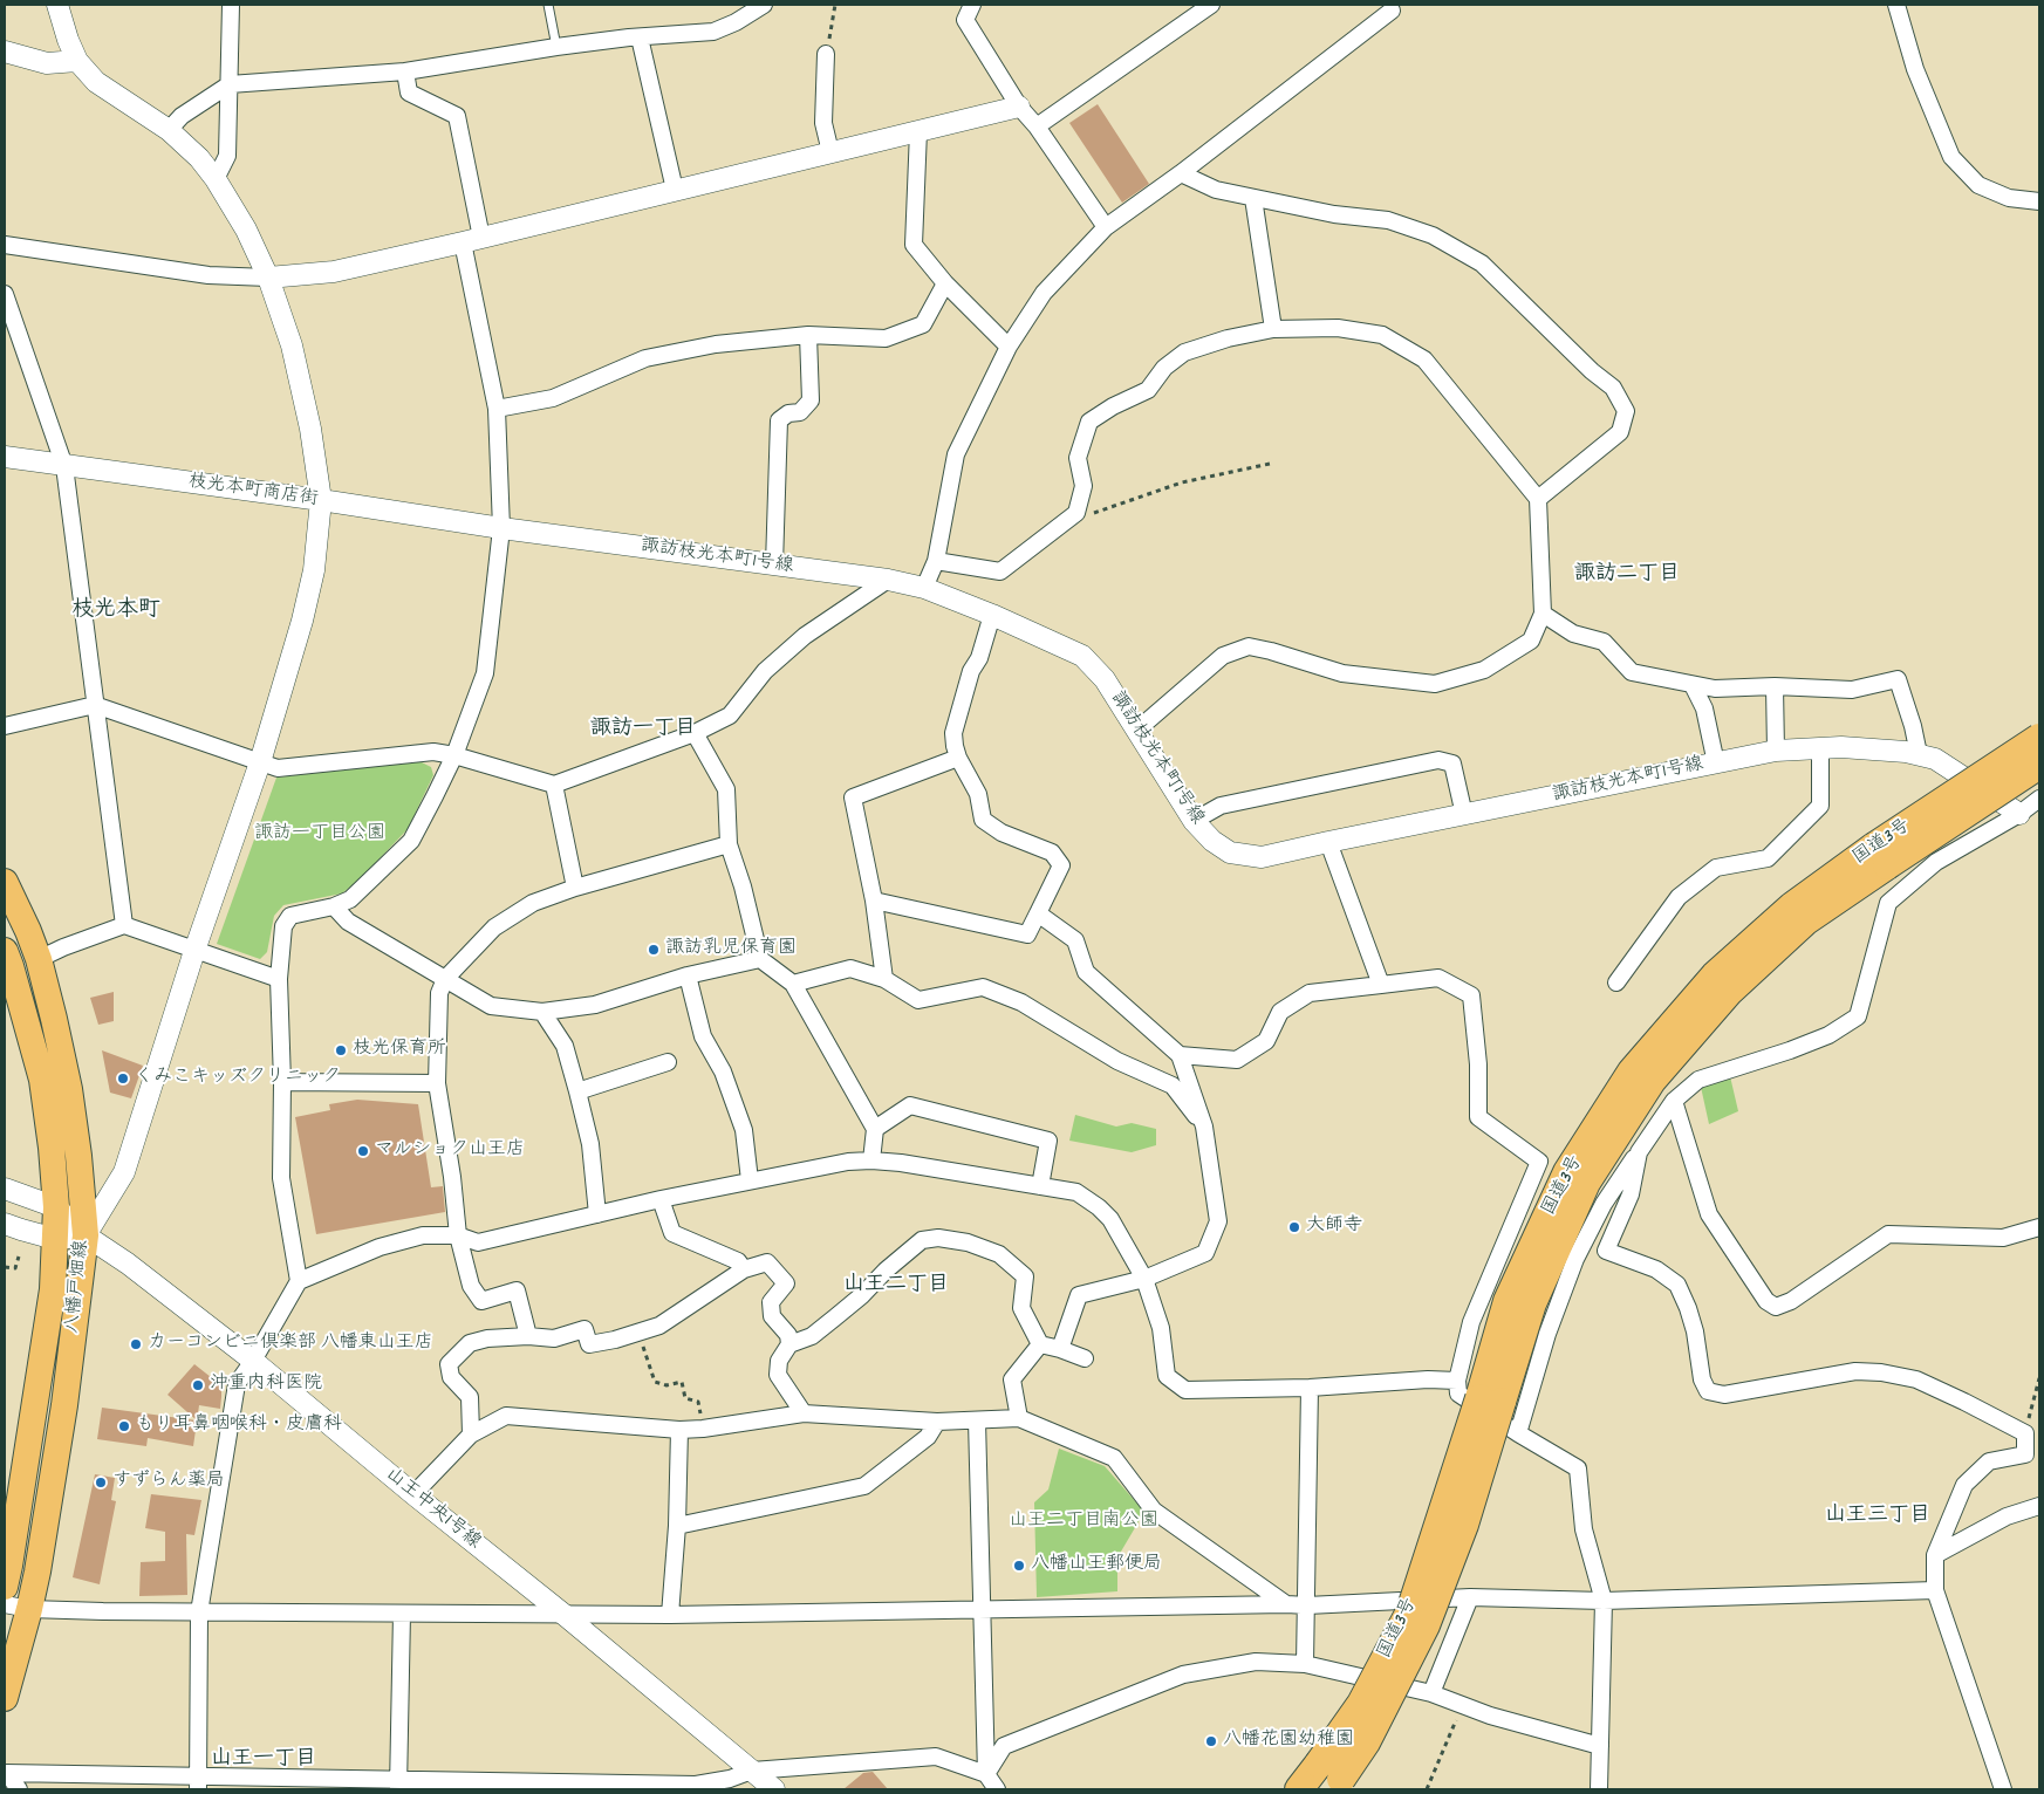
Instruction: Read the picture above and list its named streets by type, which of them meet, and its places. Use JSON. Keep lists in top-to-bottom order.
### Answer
{
  "streets": {
    "highway": ["国道3号"],
    "main road": ["八幡戸畑線"],
    "street": ["枝光本町商店街", "諏訪枝光本町1号線", "山王中央1号線"]
  },
  "crossings": [
    ["枝光本町商店街", "諏訪枝光本町1号線"],
    ["八幡戸畑線", "山王中央1号線"]
  ],
  "districts": [
    "諏訪二丁目",
    "枝光本町",
    "諏訪一丁目",
    "山王二丁目",
    "山王三丁目",
    "山王一丁目"
  ],
  "parks": ["諏訪一丁目公園", "山王二丁目南公園"],
  "places": [
    "諏訪乳児保育園",
    "枝光保育所",
    "くみこキッズクリニック",
    "マルショク山王店",
    "大師寺",
    "カーコンビニ倶楽部 八幡東山王店",
    "沖重内科医院",
    "もり耳鼻咽喉科・皮膚科",
    "すずらん薬局",
    "八幡山王郵便局",
    "八幡花園幼稚園"
  ]
}
